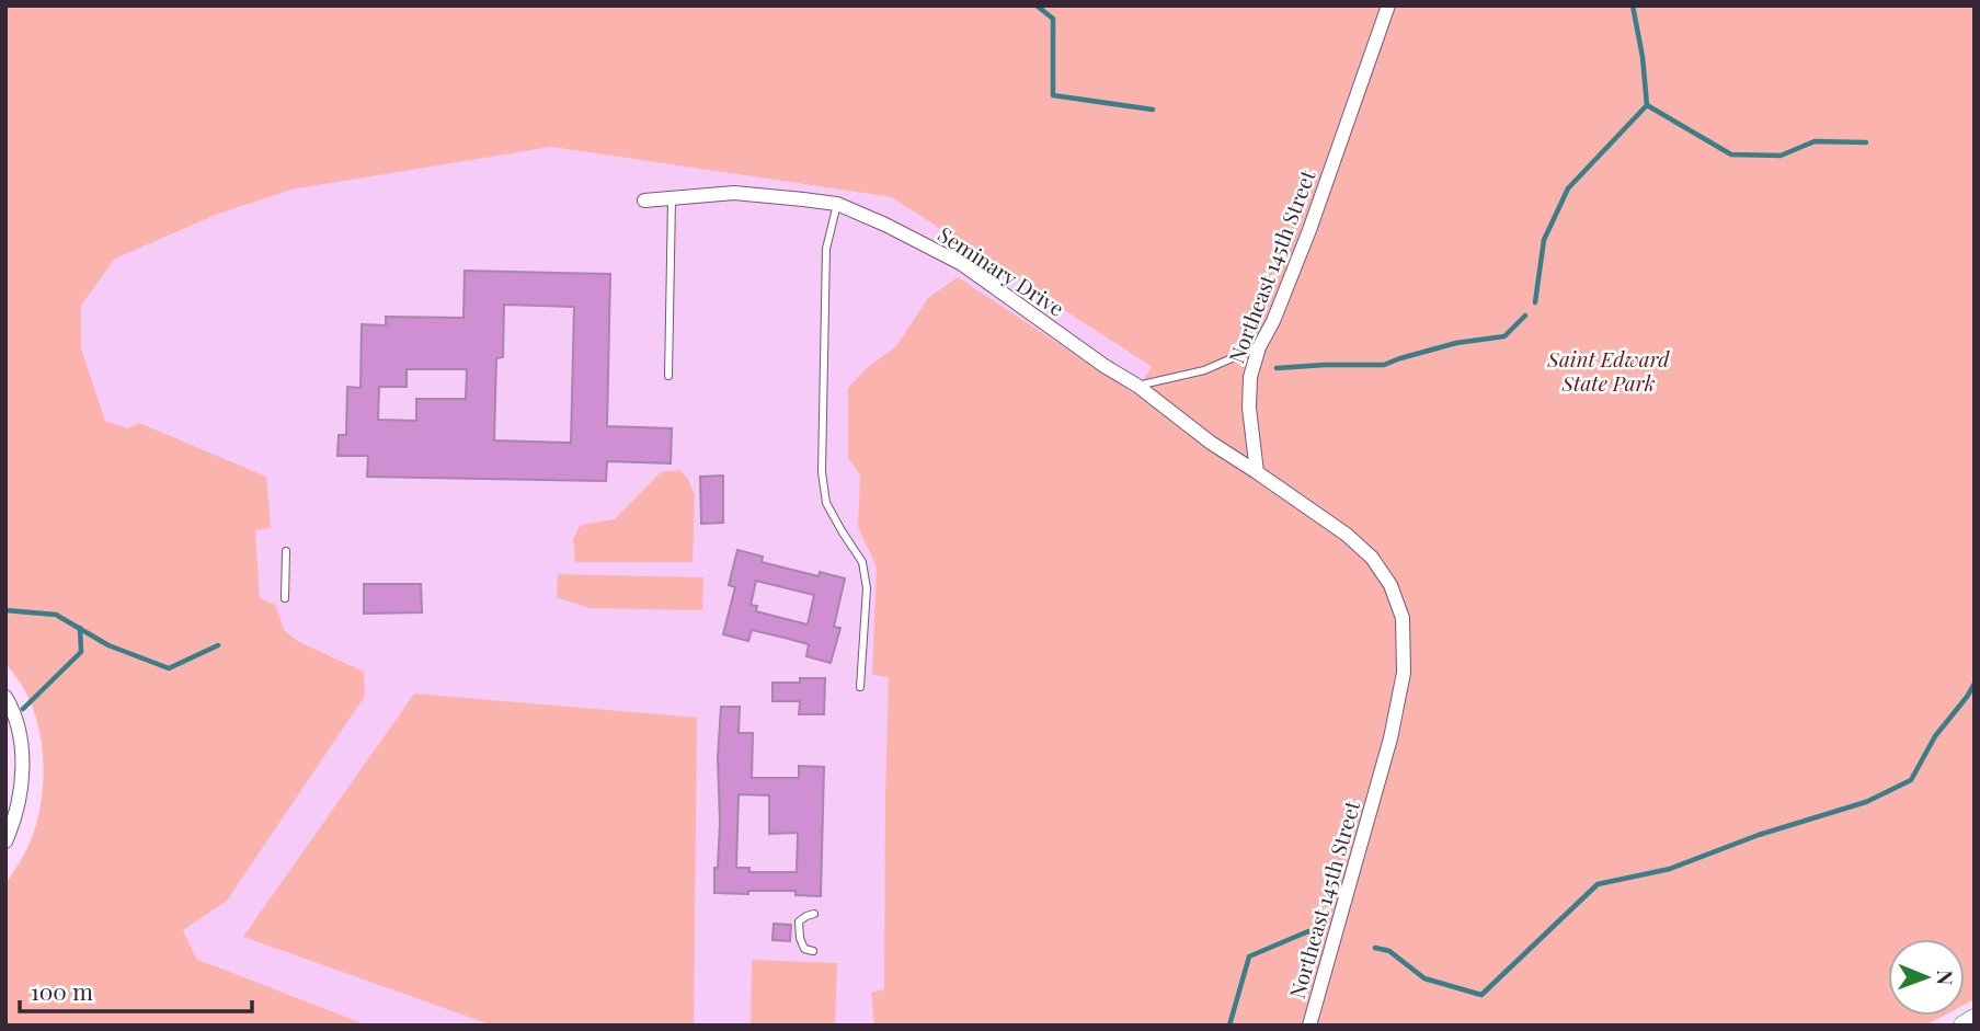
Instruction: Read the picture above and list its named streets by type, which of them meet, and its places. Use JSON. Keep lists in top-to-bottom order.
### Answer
{
  "streets": {
    "street": ["Northeast 145th Street", "Seminary Drive"]
  },
  "crossings": [
    ["Northeast 145th Street", "Seminary Drive"]
  ],
  "parks": ["Saint Edward State Park"],
  "scale_bar": "100 m",
  "north": "right"
}
